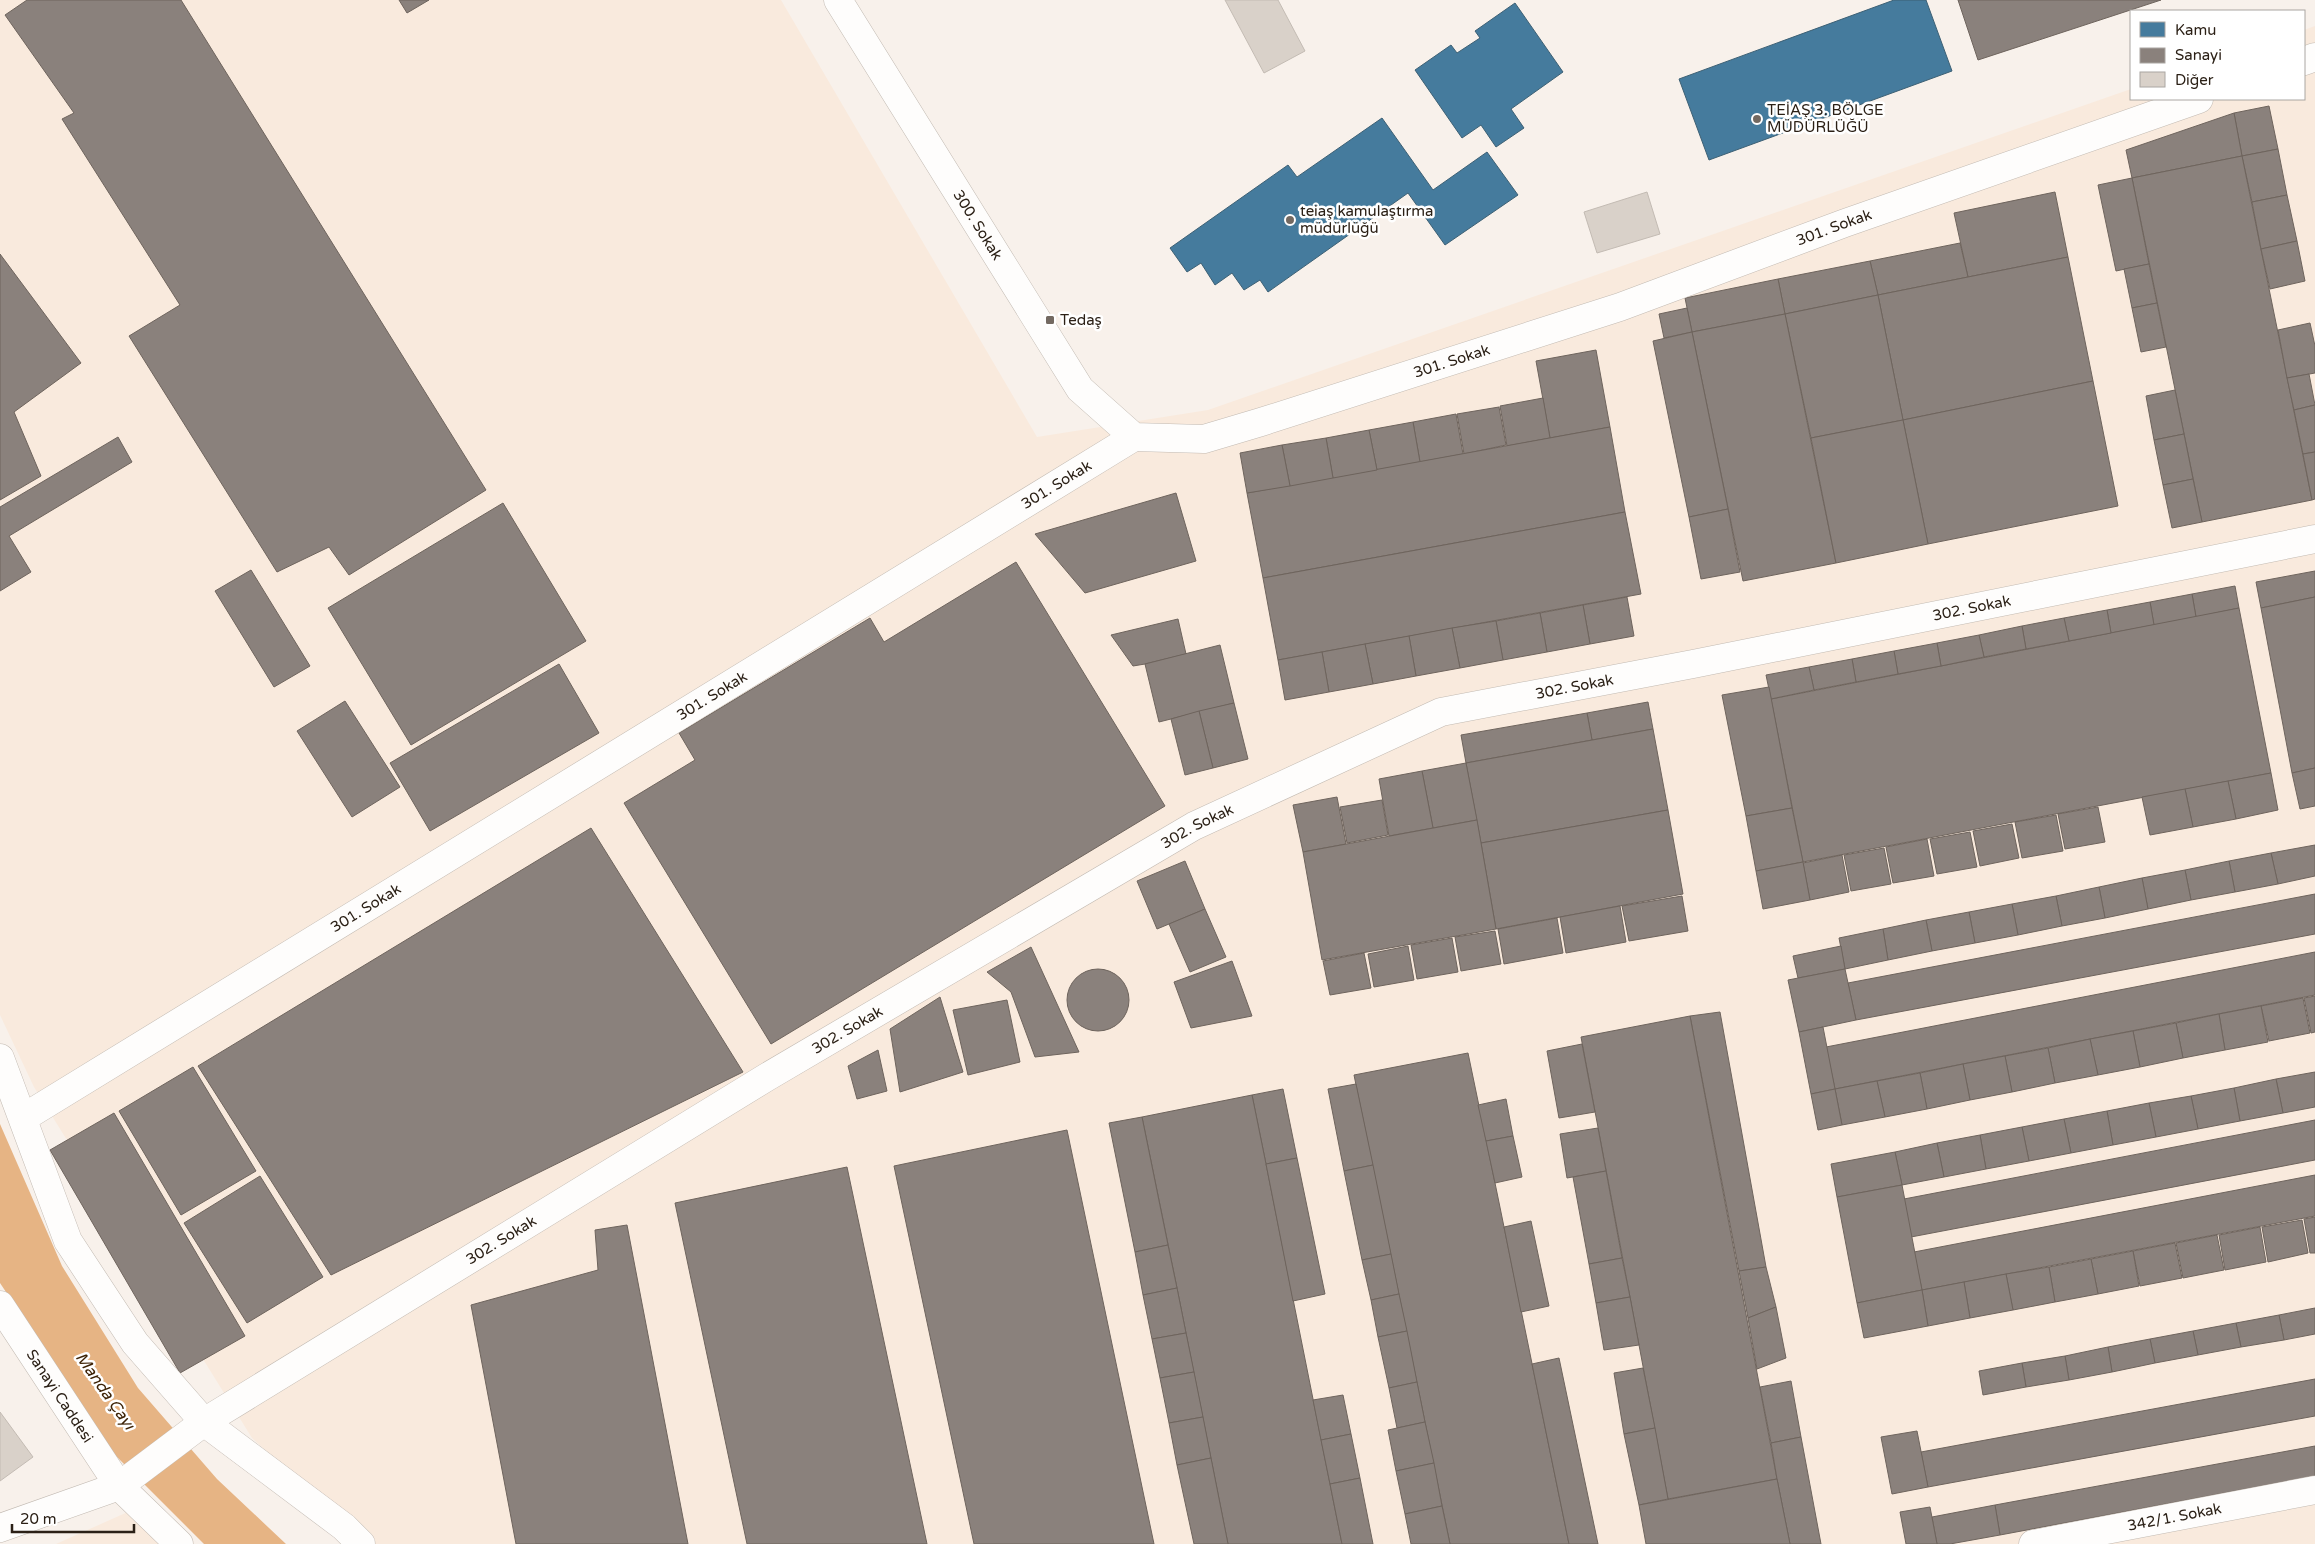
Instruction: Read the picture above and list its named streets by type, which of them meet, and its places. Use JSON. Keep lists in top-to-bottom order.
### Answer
{
  "streets": {
    "street": [
      "300. Sokak",
      "301. Sokak",
      "302. Sokak",
      "Sanayi Caddesi",
      "342/1. Sokak"
    ]
  },
  "crossings": [
    ["300. Sokak", "301. Sokak"],
    ["302. Sokak", "Sanayi Caddesi"]
  ],
  "water": ["Manda Çayı"],
  "places": {
    "other": ["TEİAŞ 3. BÖLGE MÜDÜRLÜĞÜ", "teiaş kamulaştırma müdürlüğü"],
    "transit": ["Tedaş"]
  },
  "legend": ["Kamu", "Sanayi", "Diğer"],
  "scale_bar": "20 m"
}
